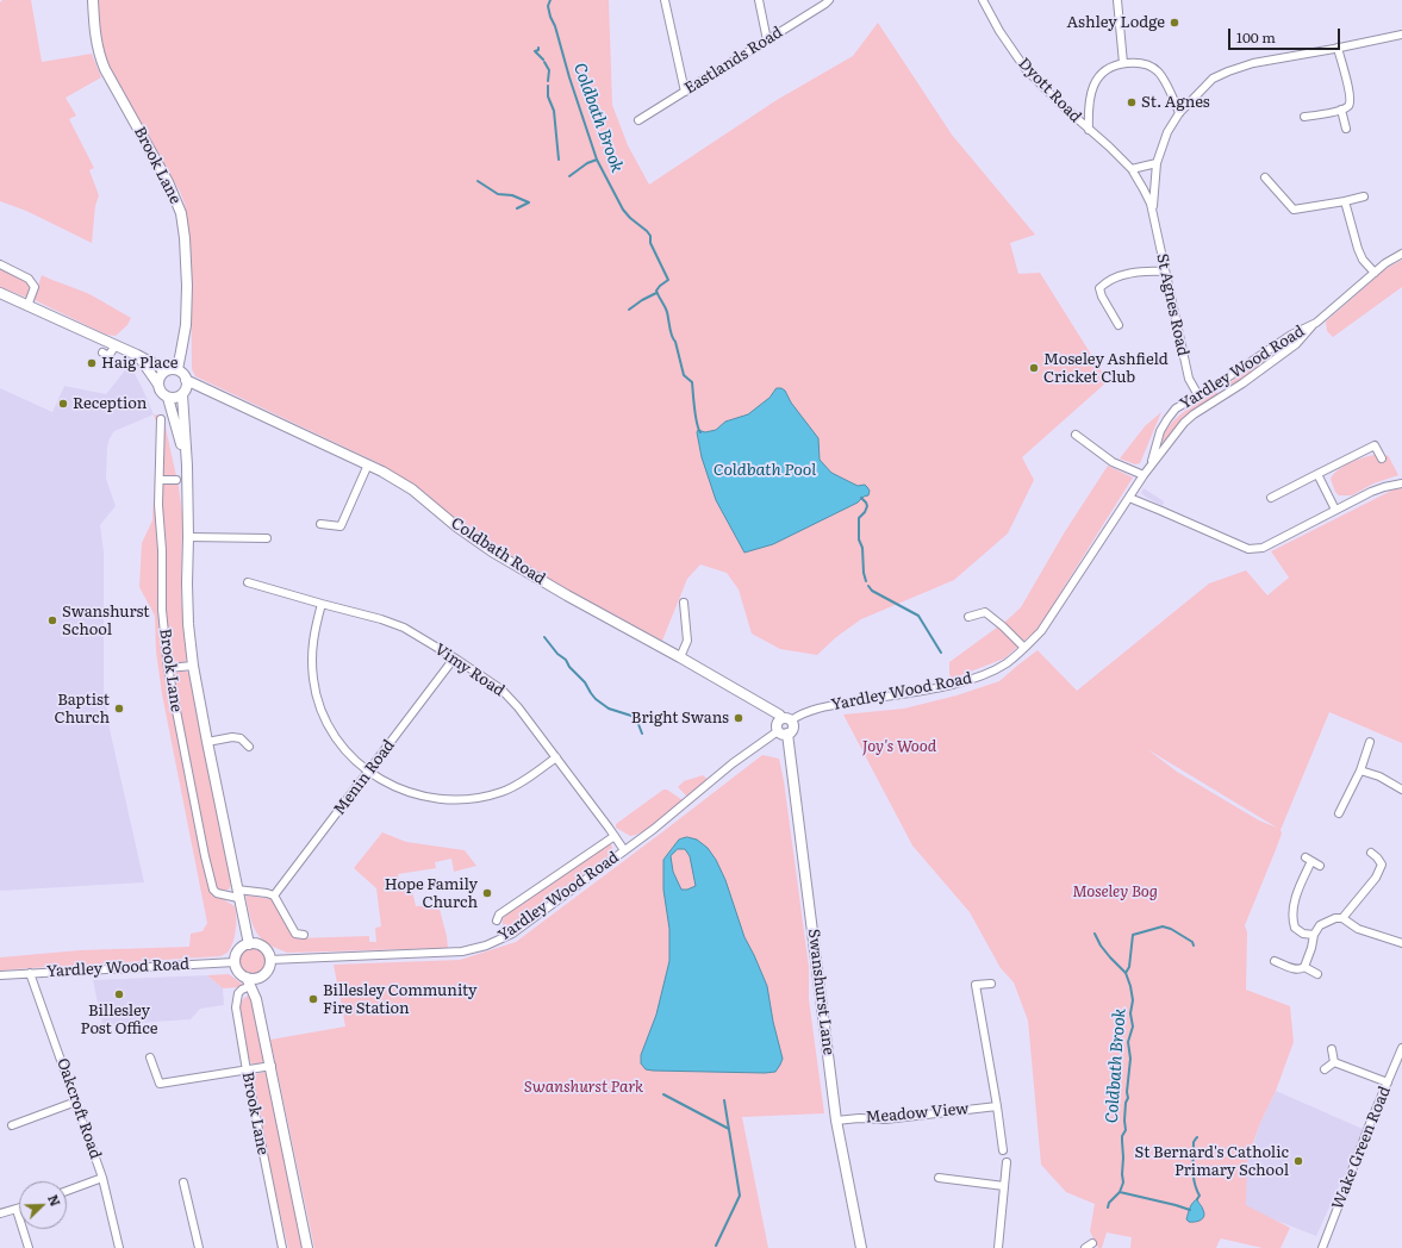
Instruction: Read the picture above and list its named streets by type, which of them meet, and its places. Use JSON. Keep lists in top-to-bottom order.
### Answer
{
  "streets": {
    "main road": ["Brook Lane", "Coldbath Road", "Swanshurst Lane"],
    "street": [
      "Eastlands Road",
      "Dyott Road",
      "St Agnes Road",
      "Yardley Wood Road",
      "Vimy Road",
      "Menin Road",
      "Oakcroft Road",
      "Meadow View",
      "Wake Green Road"
    ]
  },
  "crossings": [
    ["Dyott Road", "St Agnes Road"],
    ["Brook Lane", "Yardley Wood Road"],
    ["Brook Lane", "Coldbath Road"],
    ["St Agnes Road", "Yardley Wood Road"],
    ["Yardley Wood Road", "Coldbath Road"],
    ["Yardley Wood Road", "Vimy Road"],
    ["Yardley Wood Road", "Swanshurst Lane"],
    ["Yardley Wood Road", "Oakcroft Road"],
    ["Vimy Road", "Menin Road"],
    ["Swanshurst Lane", "Meadow View"]
  ],
  "water": ["Coldbath Brook", "Coldbath Pool"],
  "parks": ["Joy's Wood", "Moseley Bog", "Swanshurst Park"],
  "places": [
    "Ashley Lodge",
    "St. Agnes",
    "Haig Place",
    "Moseley Ashfield Cricket Club",
    "Reception",
    "Swanshurst School",
    "Baptist Church",
    "Bright Swans",
    "Hope Family Church",
    "Billesley Post Office",
    "Billesley Community Fire Station",
    "St Bernard's Catholic Primary School"
  ],
  "scale_bar": "100 m",
  "north": "top right"
}
